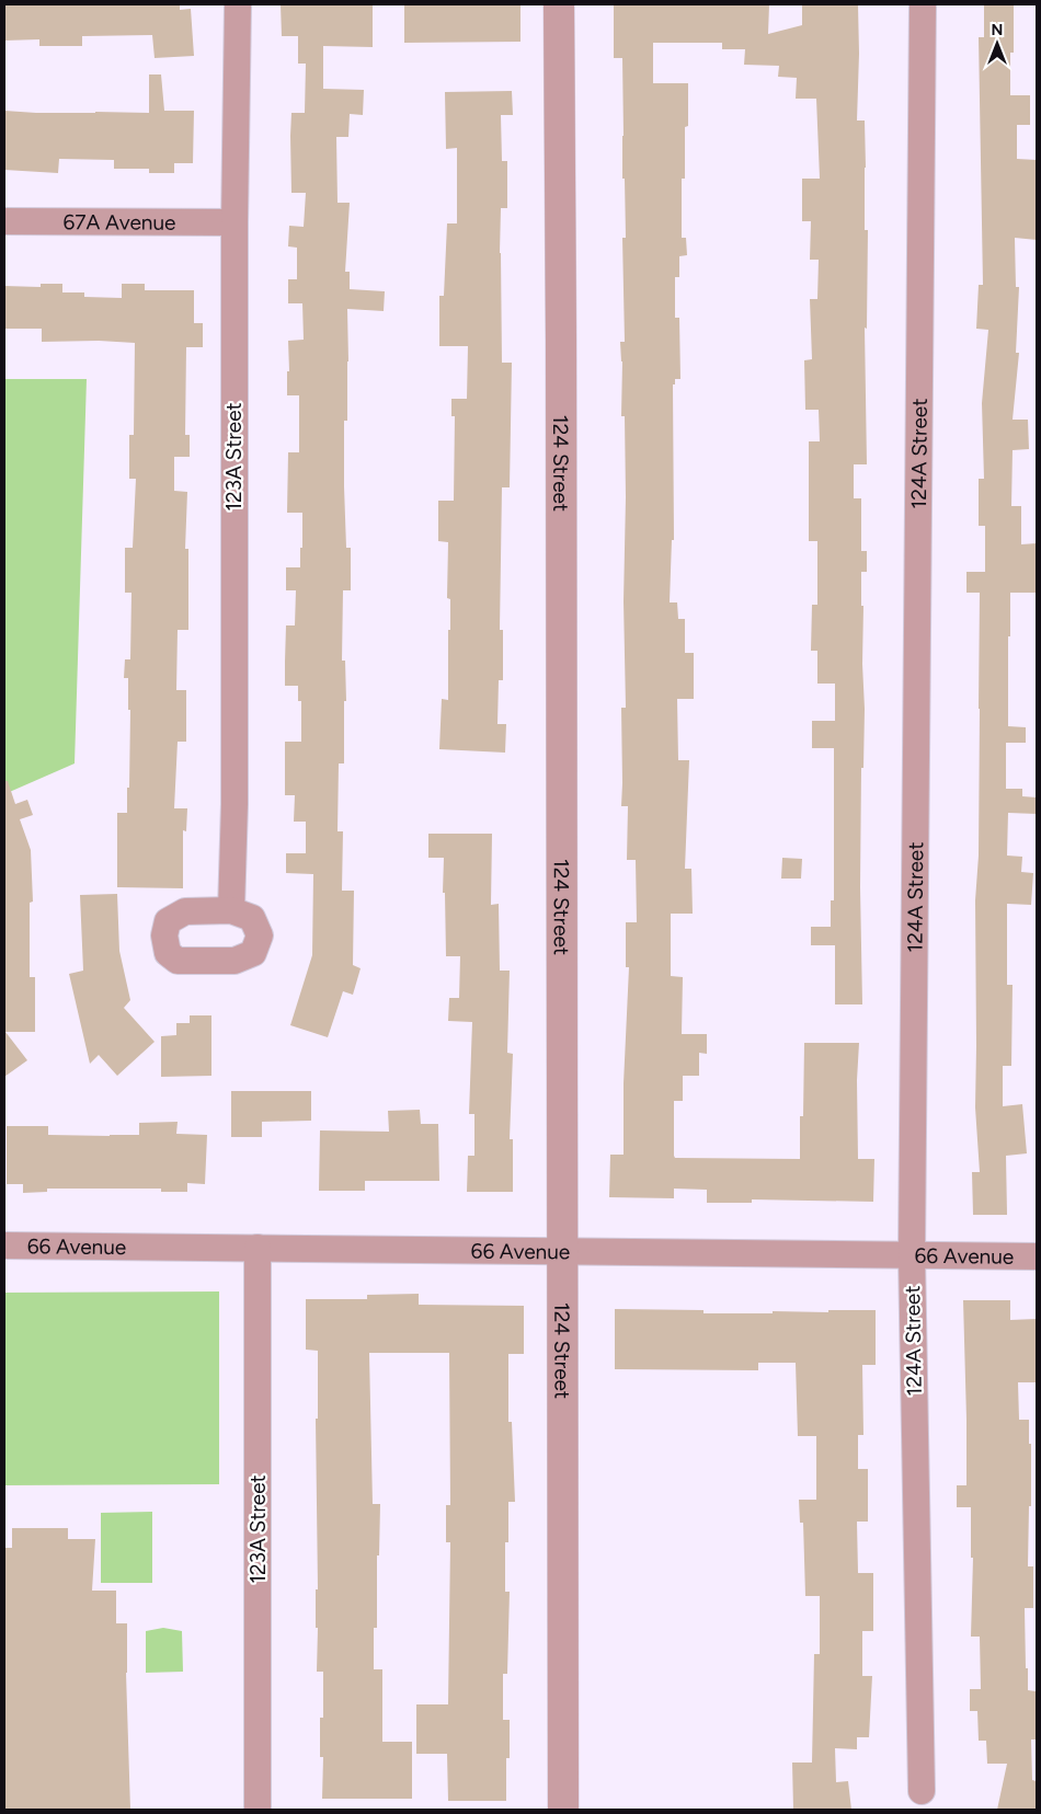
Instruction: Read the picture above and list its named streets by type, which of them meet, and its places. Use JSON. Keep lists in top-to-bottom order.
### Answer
{
  "streets": {
    "street": [
      "67A Avenue",
      "124A Street",
      "123A Street",
      "124 Street",
      "66 Avenue"
    ]
  },
  "crossings": [
    ["67A Avenue", "123A Street"],
    ["124A Street", "66 Avenue"],
    ["123A Street", "66 Avenue"],
    ["124 Street", "66 Avenue"]
  ],
  "north": "top"
}
